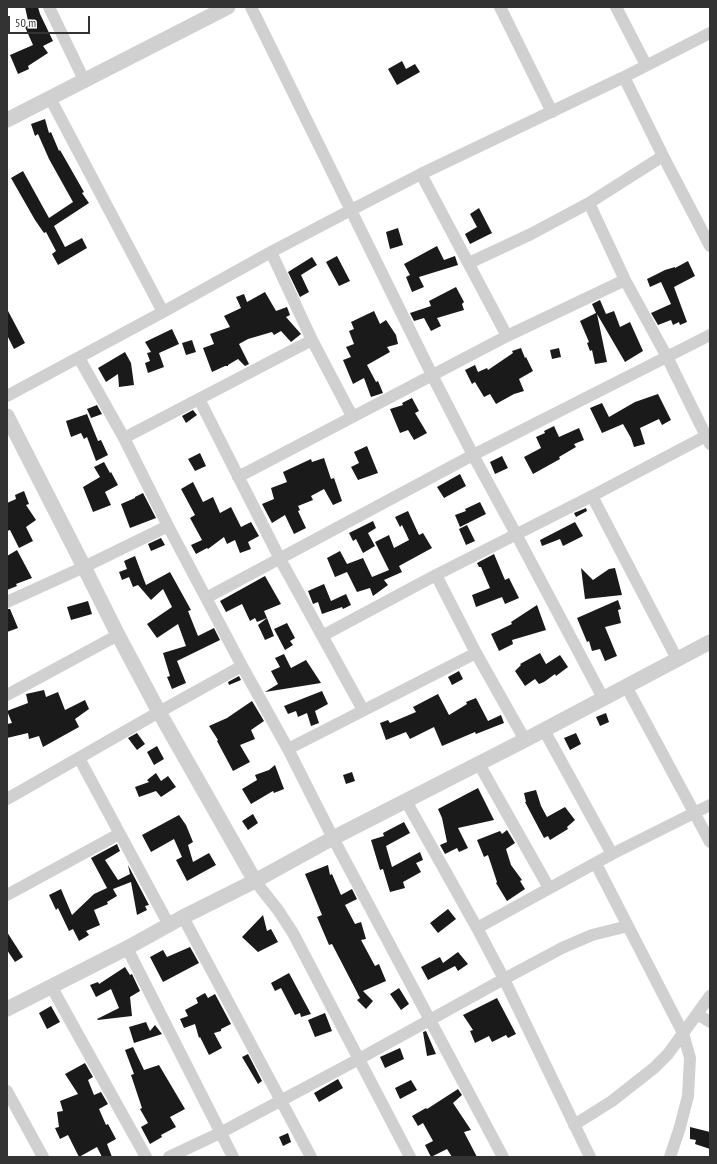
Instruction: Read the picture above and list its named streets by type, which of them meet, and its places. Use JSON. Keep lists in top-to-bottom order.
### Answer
{
  "scale_bar": "50 m"
}
